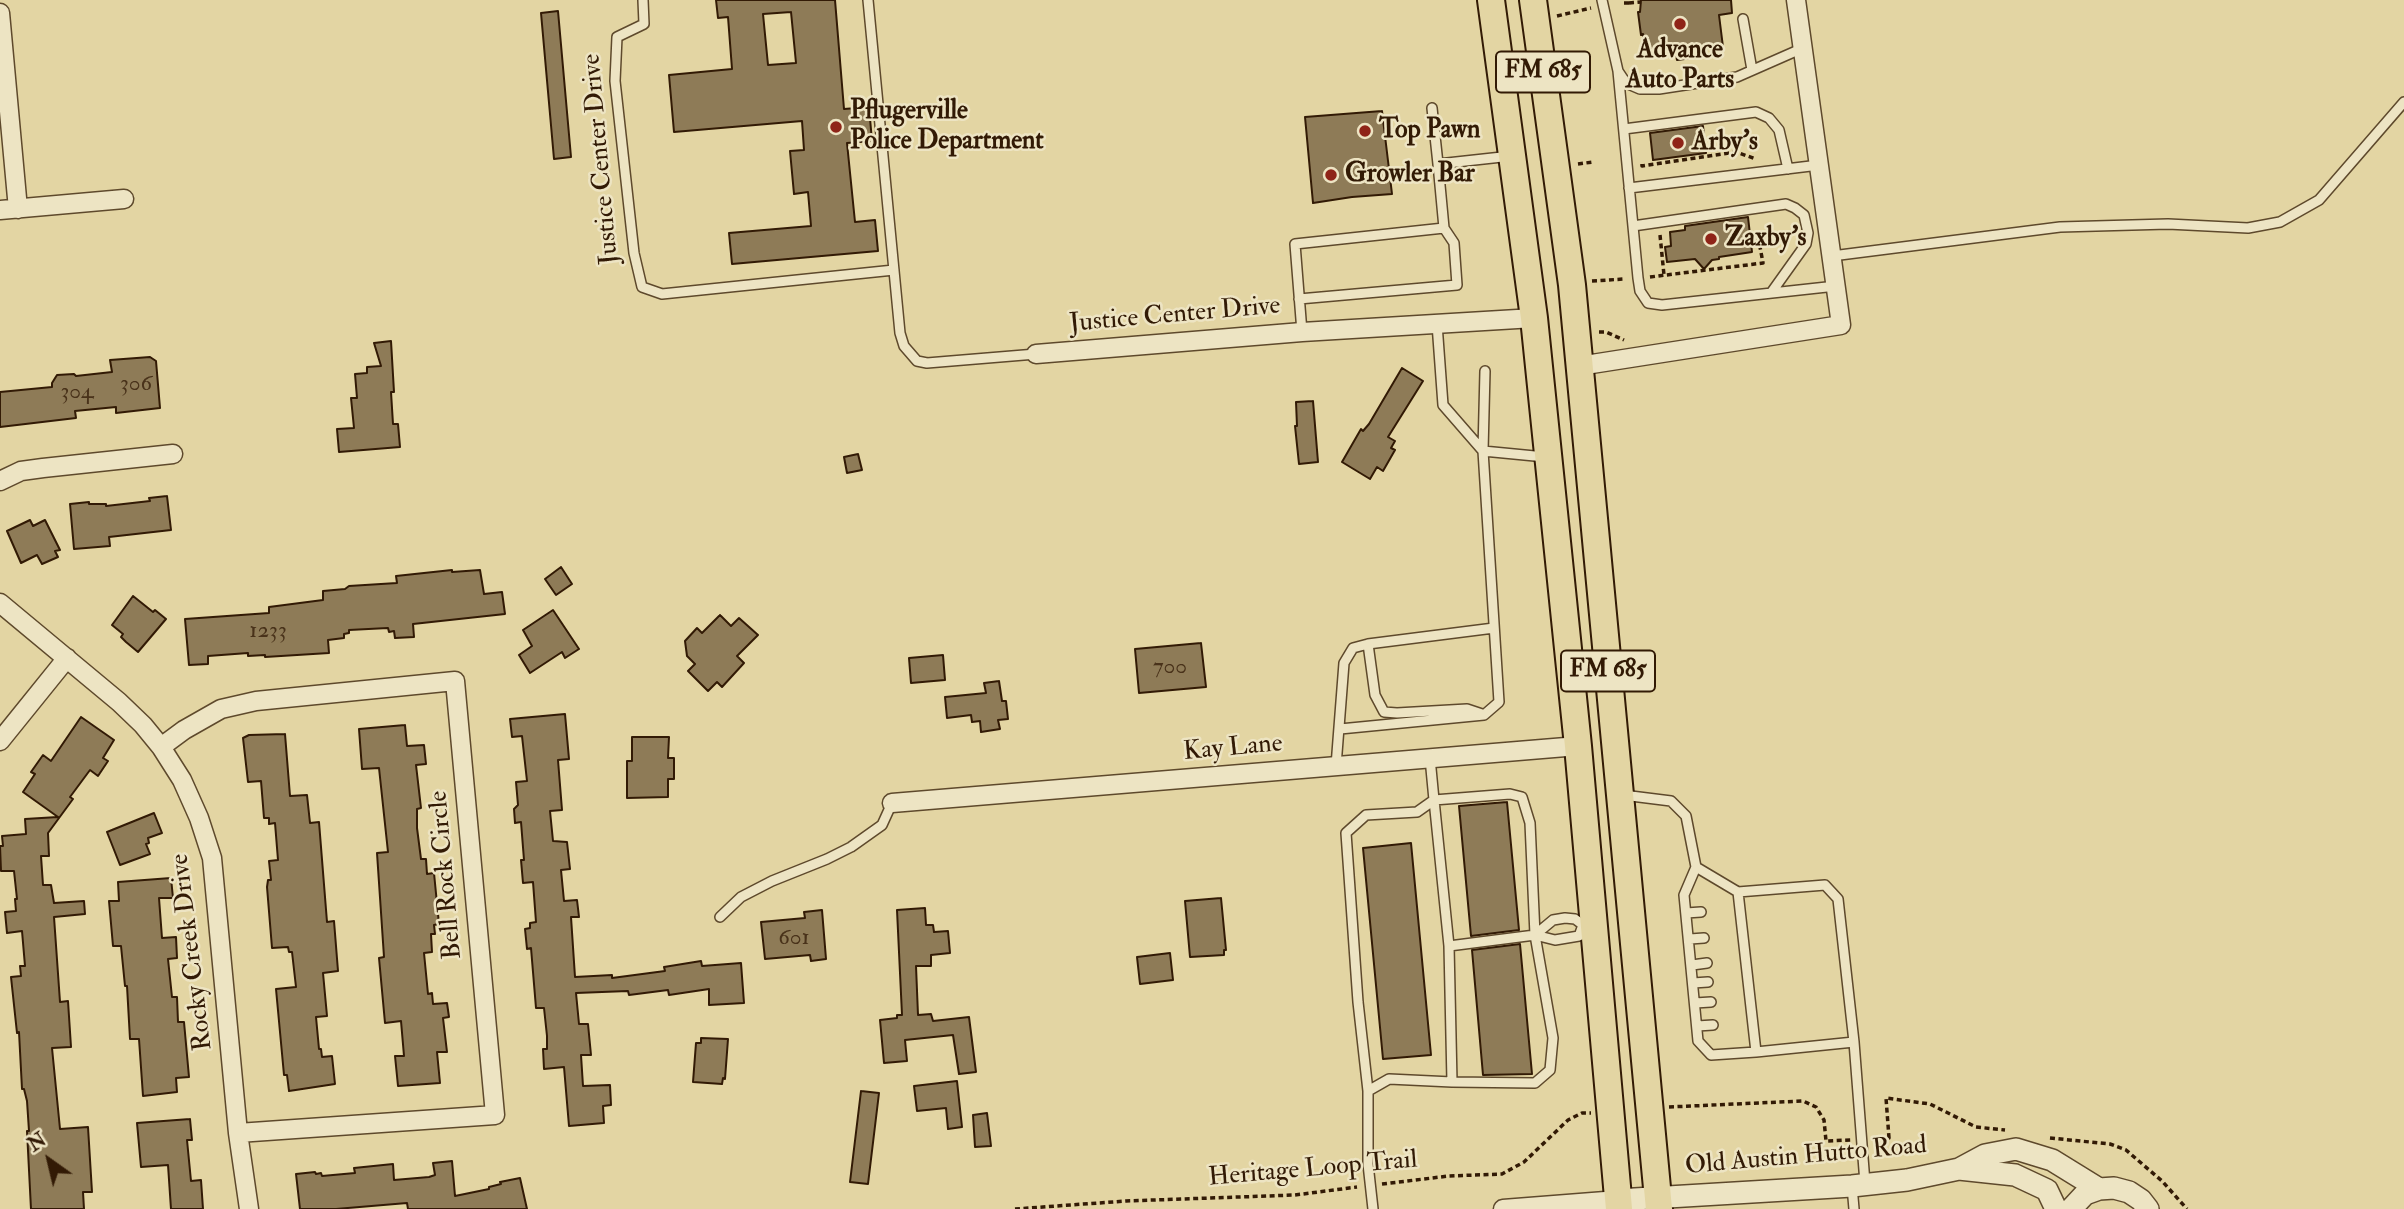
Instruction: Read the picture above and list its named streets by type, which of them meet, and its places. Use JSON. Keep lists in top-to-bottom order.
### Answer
{
  "streets": {
    "main road": ["FM 685"],
    "street": [
      "Justice Center Drive",
      "Kay Lane",
      "Bell Rock Circle",
      "Rocky Creek Drive",
      "Old Austin Hutto Road"
    ],
    "path": ["Heritage Loop Trail"]
  },
  "crossings": [
    ["FM 685", "Justice Center Drive"],
    ["FM 685", "Kay Lane"],
    ["FM 685", "Old Austin Hutto Road"],
    ["Bell Rock Circle", "Rocky Creek Drive"]
  ],
  "places": [
    "Advance Auto Parts",
    "Pflugerville Police Department",
    "Top Pawn",
    "Arby's",
    "Growler Bar",
    "Zaxby's"
  ],
  "house_numbers": [
    "306",
    "304",
    "1233",
    "700",
    "601"
  ],
  "north": "top left"
}
